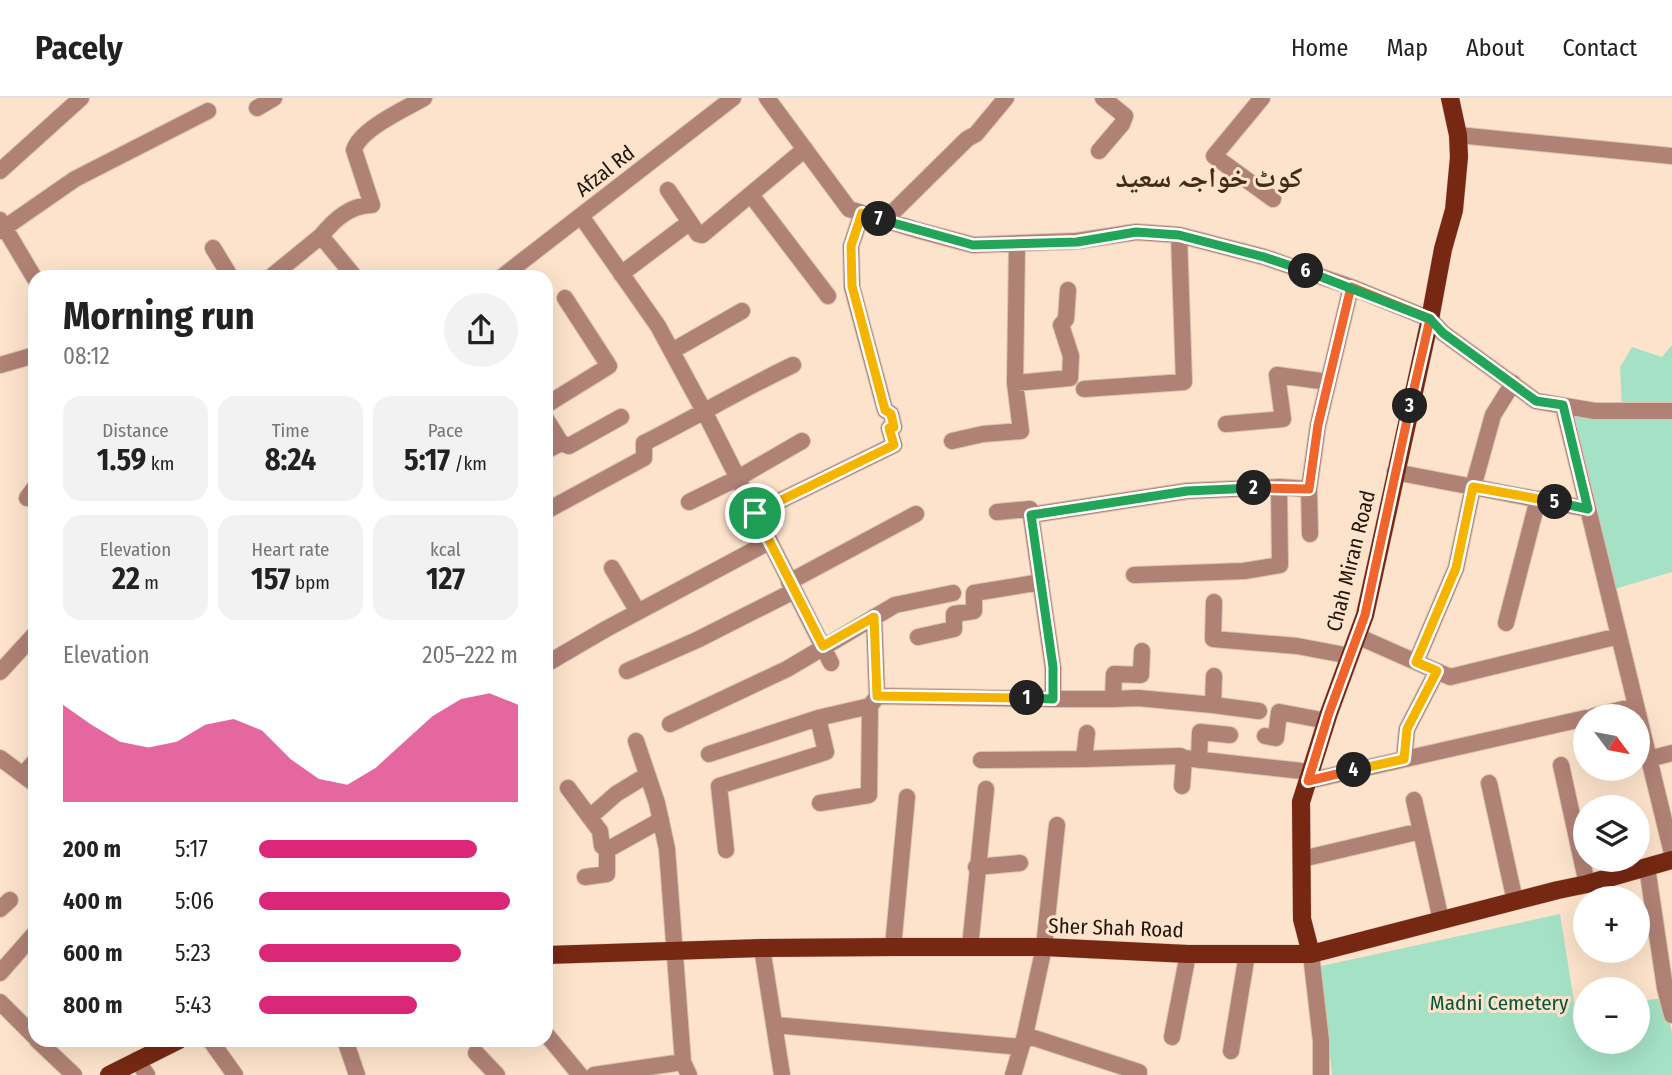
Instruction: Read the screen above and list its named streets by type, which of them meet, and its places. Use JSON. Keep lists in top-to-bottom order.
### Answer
{
  "streets": {
    "main road": ["Chah Miran Road", "Sher Shah Road"],
    "street": ["Afzal Rd"]
  },
  "crossings": [
    ["Chah Miran Road", "Sher Shah Road"]
  ],
  "districts": ["کوٹ خواجہ سعید"],
  "parks": ["Madni Cemetery"],
  "north": "bottom right",
  "page": {
    "header": "Pacely",
    "nav": [
      "Home",
      "Map",
      "About",
      "Contact"
    ],
    "pins": [
      "7",
      "6",
      "3",
      "2",
      "5",
      "1",
      "4"
    ],
    "heading": ["Morning run", "08:12"],
    "stats": [
      ["Distance", "1.59 km"],
      ["Time", "8:24"],
      ["Pace", "5:17 /km"],
      ["Elevation", "22 m"],
      ["Heart rate", "157 bpm"],
      ["kcal", "127"]
    ],
    "chart": ["Elevation", "205–222 m"],
    "map_buttons": ["+", "−"],
    "list": [
      {
        "name": "200 m",
        "note": "5:17"
      },
      {
        "name": "400 m",
        "note": "5:06"
      },
      {
        "name": "600 m",
        "note": "5:23"
      },
      {
        "name": "800 m",
        "note": "5:43"
      }
    ]
  }
}
